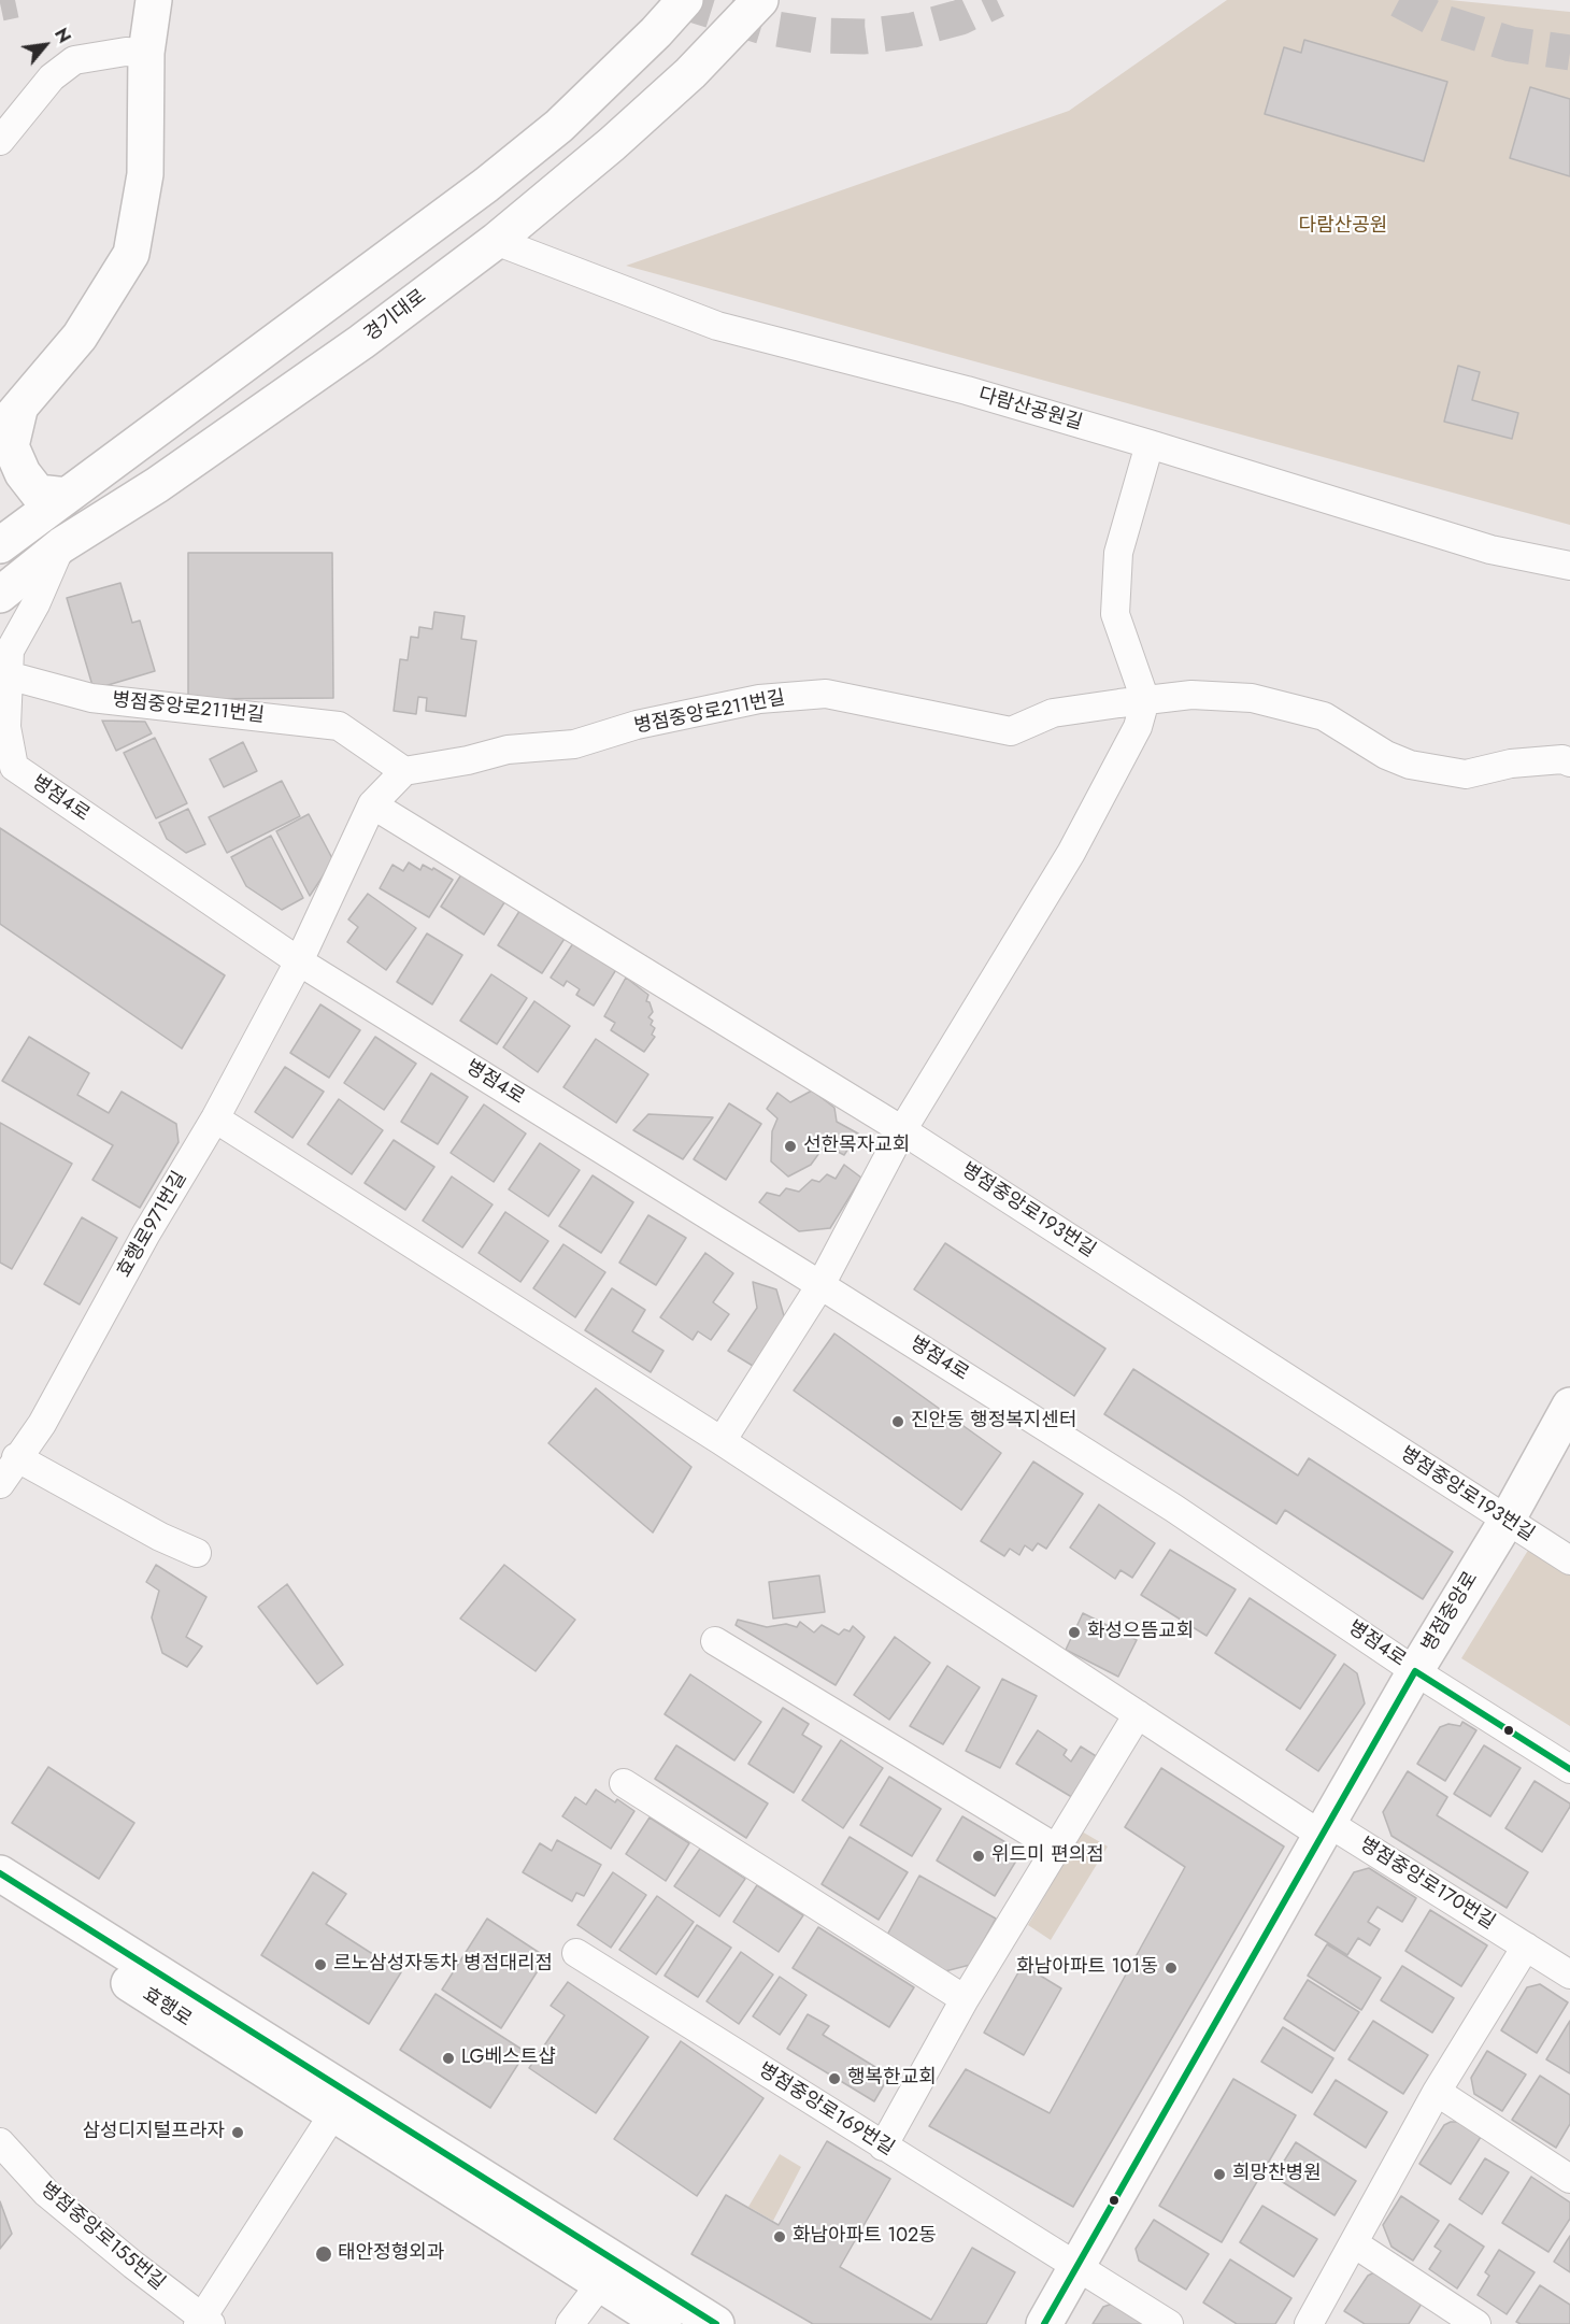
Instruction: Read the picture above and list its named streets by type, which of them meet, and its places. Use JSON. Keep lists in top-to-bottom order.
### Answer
{
  "streets": {
    "main road": ["경기대로", "병점중앙로", "효행로"],
    "street": [
      "다람산공원길",
      "병점중앙로211번길",
      "병점4로",
      "병점중앙로193번길",
      "효행로971번길",
      "병점중앙로170번길",
      "병점중앙로169번길",
      "병점중앙로155번길"
    ]
  },
  "crossings": [
    ["경기대로", "다람산공원길"],
    ["병점4로", "효행로971번길"],
    ["병점4로", "병점중앙로"],
    ["병점중앙로193번길", "병점중앙로"],
    ["효행로971번길", "병점중앙로170번길"],
    ["병점중앙로", "병점중앙로170번길"],
    ["병점중앙로", "병점중앙로169번길"]
  ],
  "parks": ["다람산공원"],
  "places": [
    "선한목자교회",
    "진안동 행정복지센터",
    "화성으뜸교회",
    "위드미 편의점",
    "르노삼성자동차 병점대리점",
    "화남아파트 101동",
    "LG베스트샵",
    "행복한교회",
    "삼성디지털프라자",
    "희망찬병원",
    "화남아파트 102동",
    "태안정형외과"
  ],
  "north": "top right"
}
